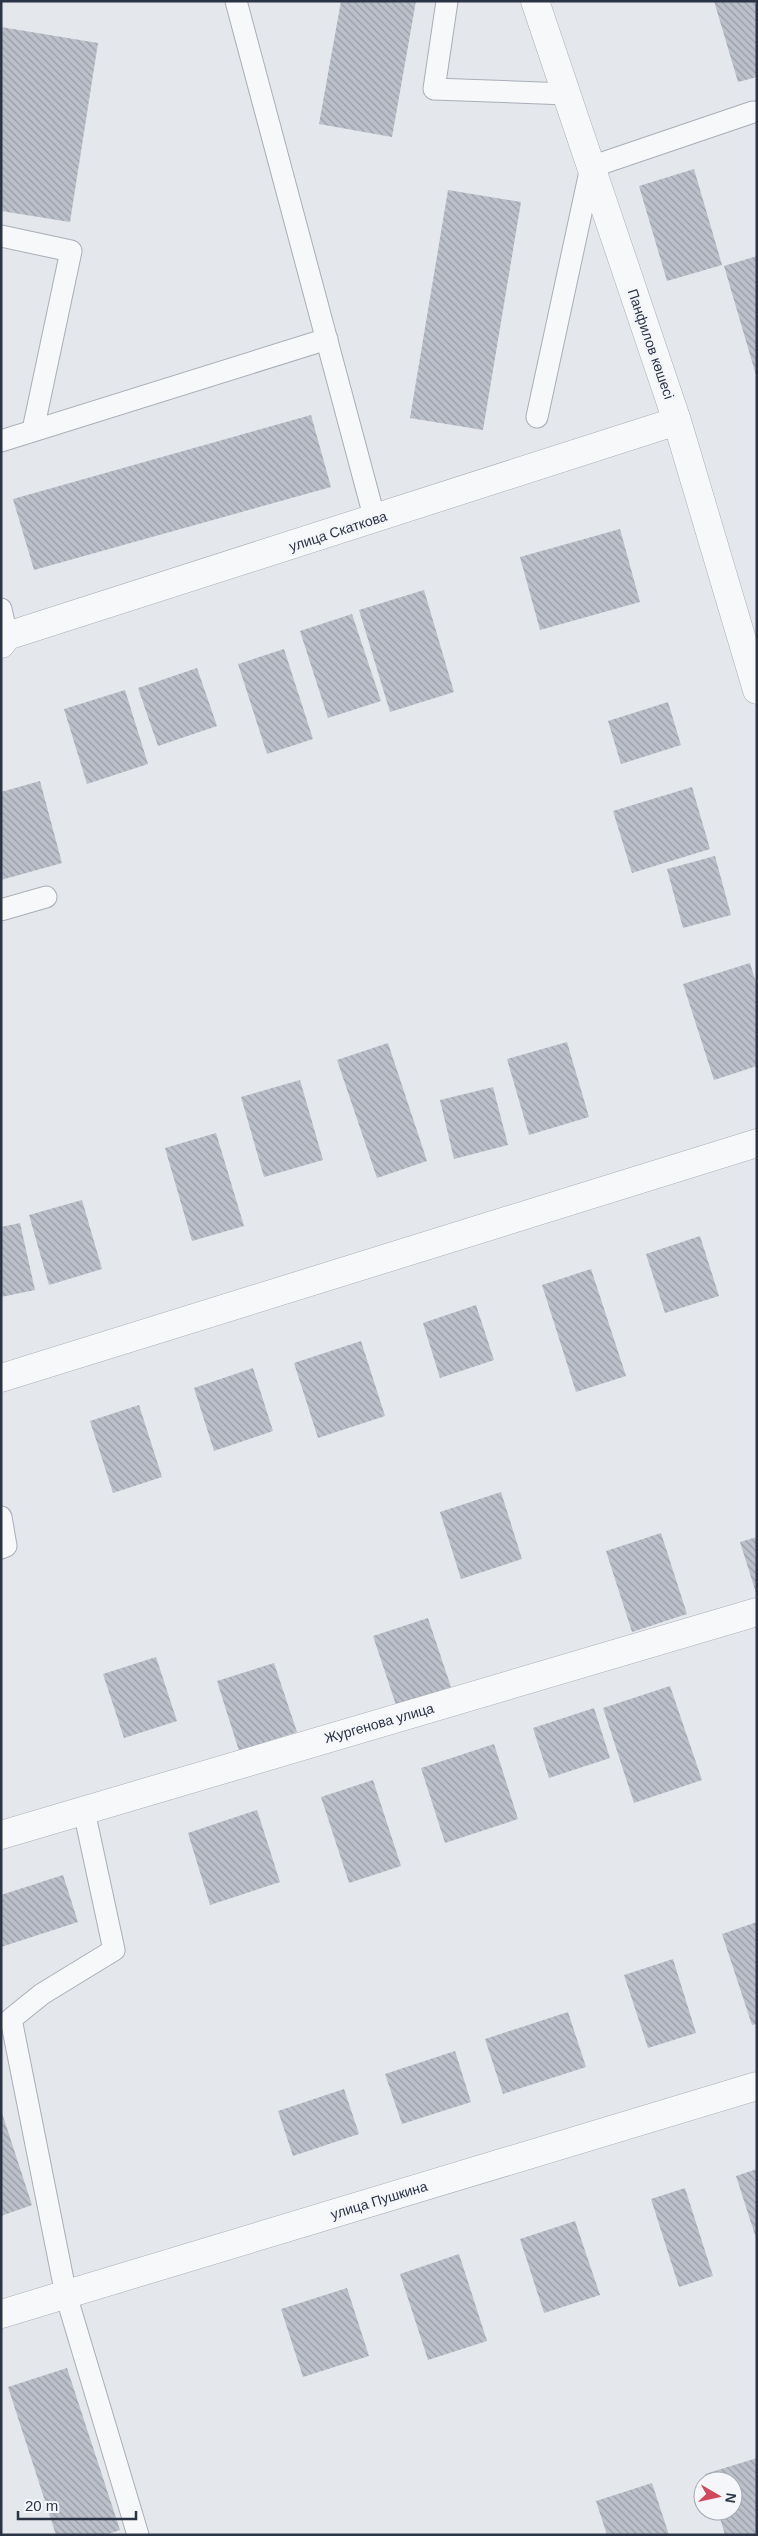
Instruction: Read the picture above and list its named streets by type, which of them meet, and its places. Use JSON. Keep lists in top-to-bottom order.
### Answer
{
  "streets": {
    "street": [
      "Панфилов көшесі",
      "улица Скаткова",
      "Жургенова улица",
      "улица Пушкина"
    ]
  },
  "crossings": [
    ["Панфилов көшесі", "улица Скаткова"]
  ],
  "scale_bar": "20 m",
  "north": "right"
}
